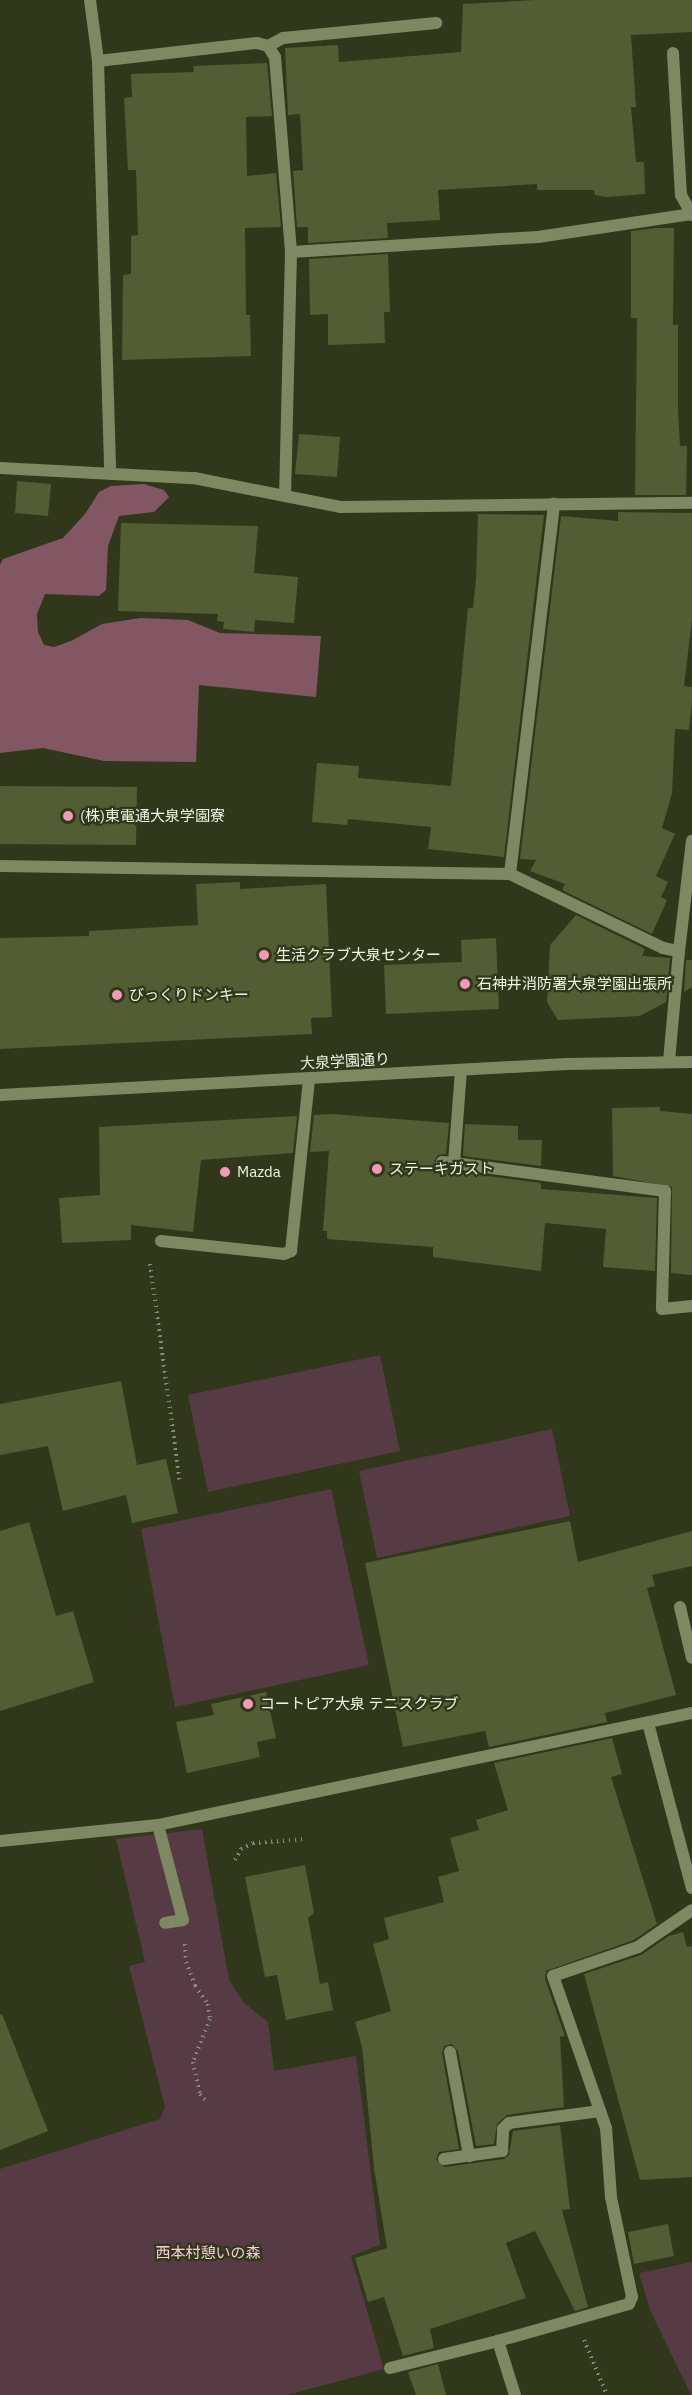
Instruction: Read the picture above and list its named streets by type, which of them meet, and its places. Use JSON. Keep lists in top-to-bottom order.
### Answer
{
  "streets": {
    "street": ["大泉学園通り"]
  },
  "parks": ["西本村憩いの森"],
  "places": [
    "(株)東電通大泉学園寮",
    "生活クラブ大泉センター",
    "石神井消防署大泉学園出張所",
    "びっくりドンキー",
    "ステーキガスト",
    "Mazda",
    "コートピア大泉 テニスクラブ"
  ]
}
